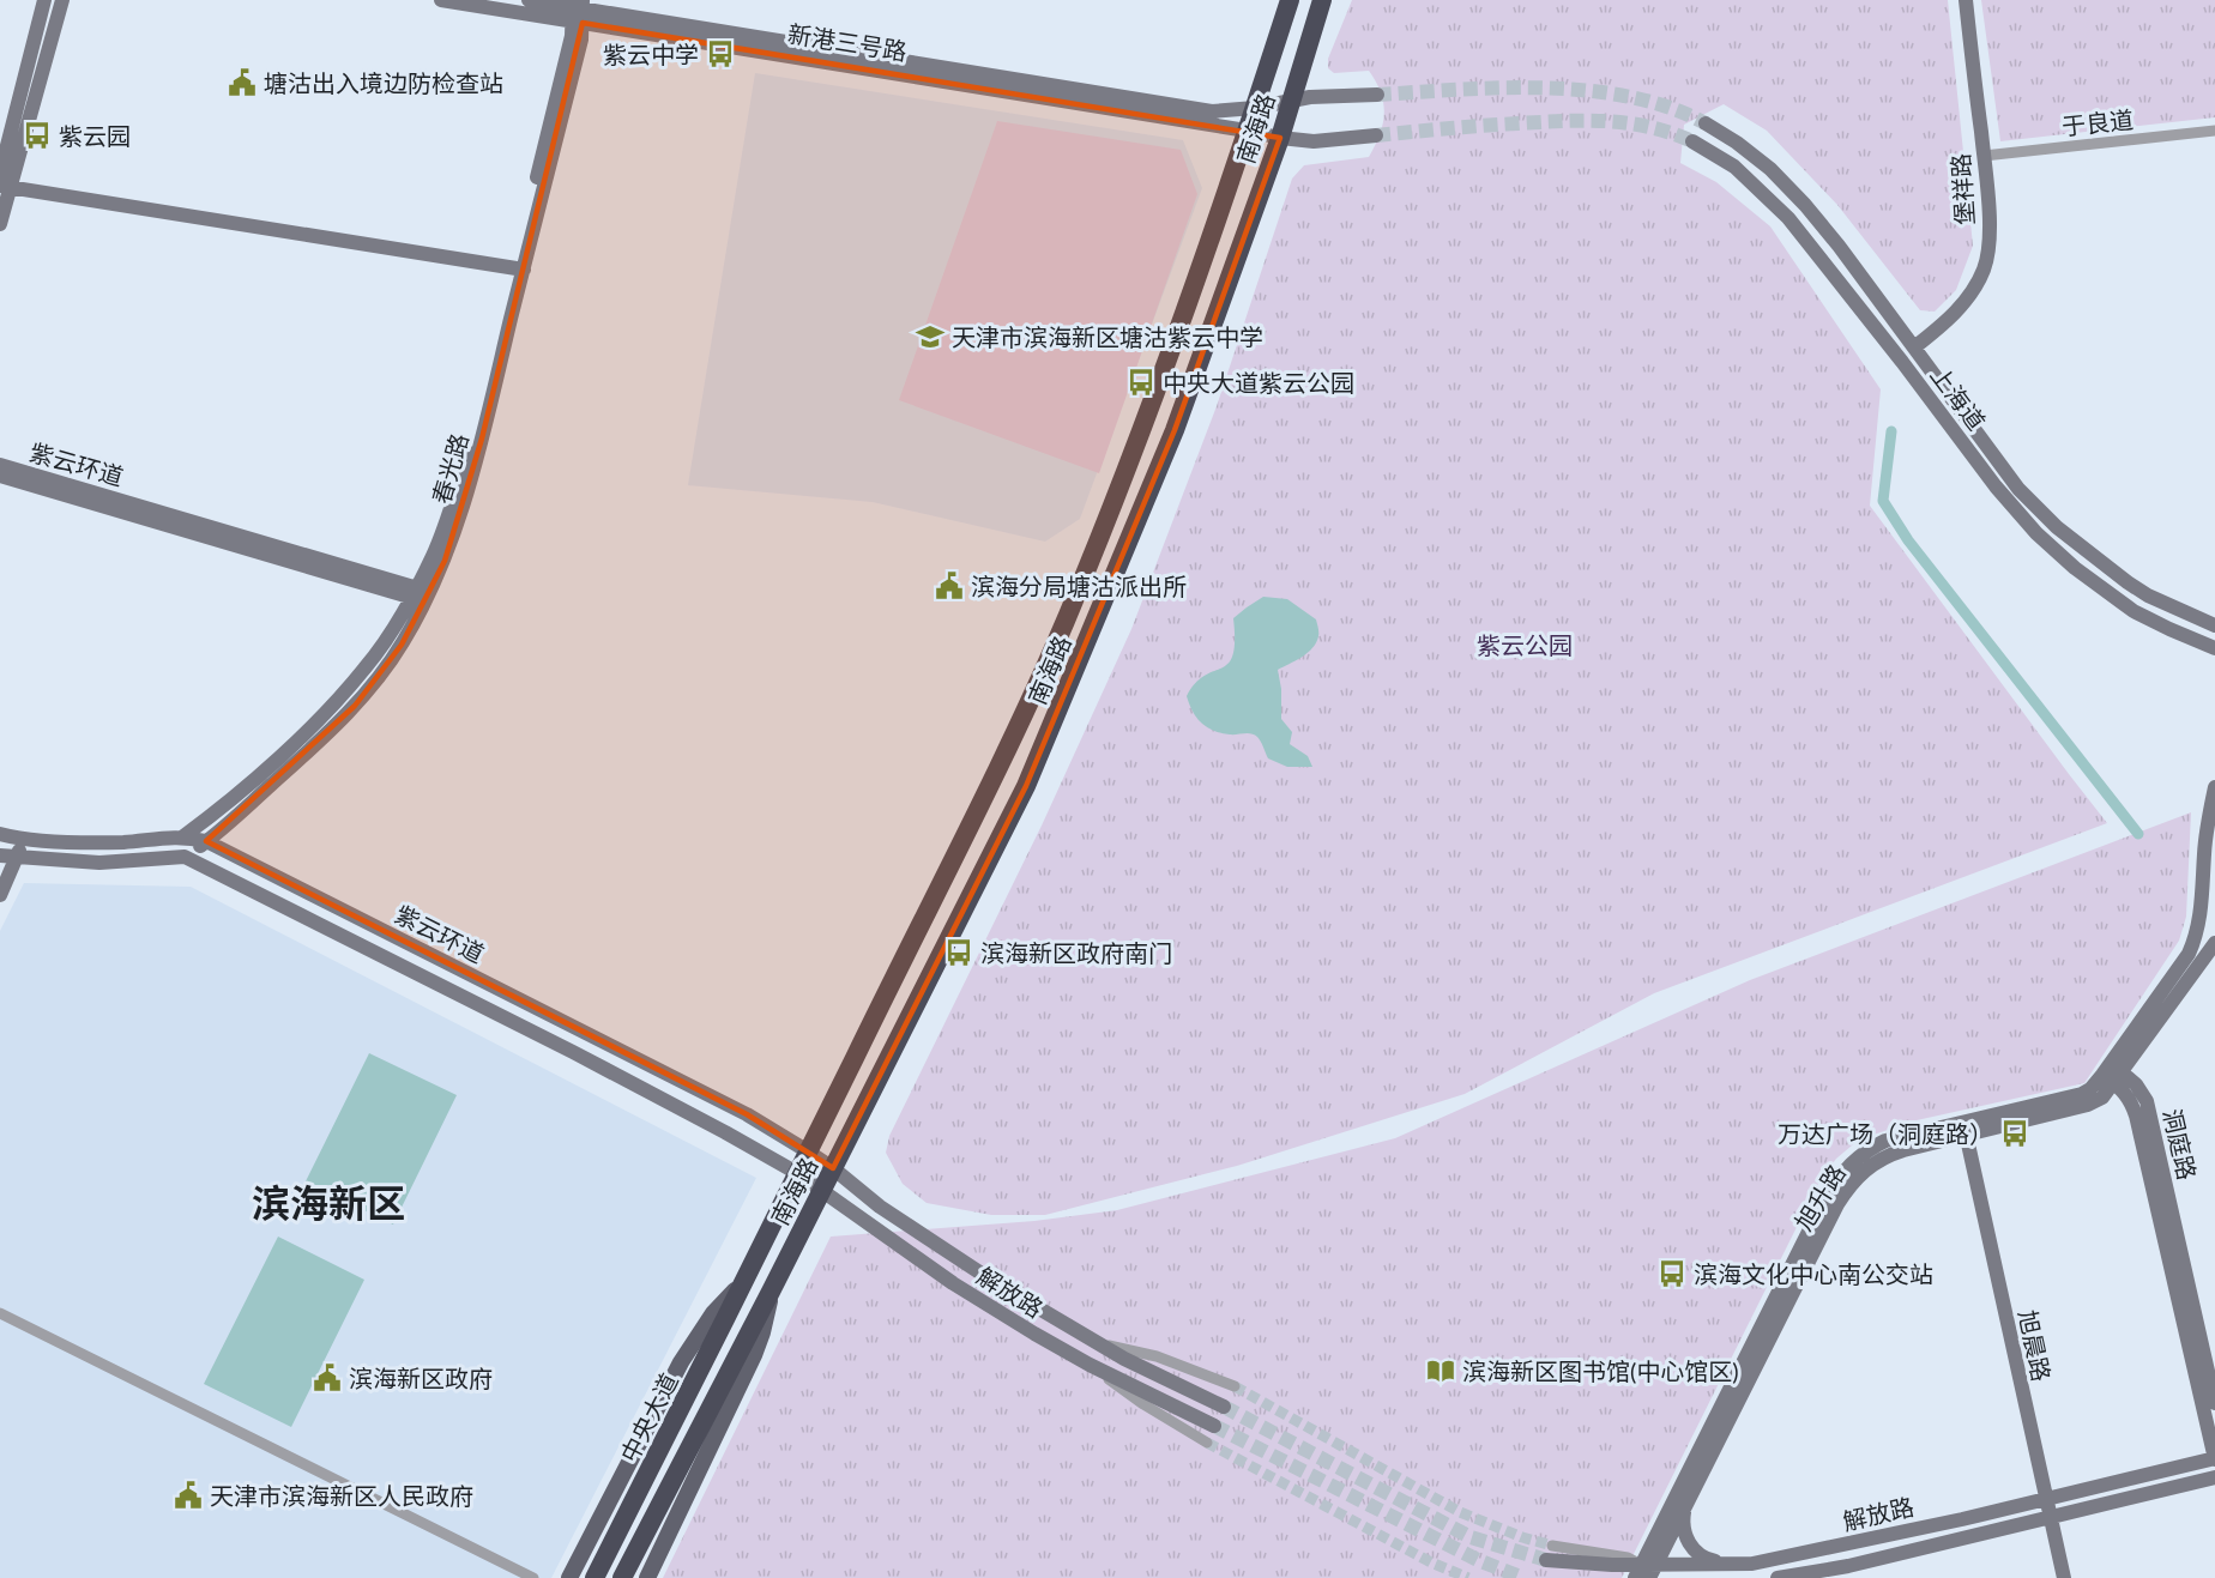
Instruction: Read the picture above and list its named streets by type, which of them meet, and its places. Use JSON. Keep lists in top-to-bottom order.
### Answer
{
  "streets": {
    "highway": ["南海路", "中央大道"],
    "street": [
      "新港三号路",
      "于良道",
      "堡祥路",
      "上海道",
      "紫云环道",
      "春光路",
      "洞庭路",
      "旭升路",
      "解放路",
      "旭晨路"
    ]
  },
  "crossings": [
    ["新港三号路", "南海路"],
    ["新港三号路", "春光路"],
    ["于良道", "堡祥路"],
    ["南海路", "紫云环道"],
    ["南海路", "解放路"],
    ["南海路", "中央大道"],
    ["堡祥路", "上海道"],
    ["紫云环道", "春光路"],
    ["紫云环道", "解放路"],
    ["洞庭路", "旭升路"],
    ["旭升路", "解放路"],
    ["旭升路", "旭晨路"],
    ["解放路", "旭晨路"]
  ],
  "districts": ["滨海新区"],
  "parks": ["紫云公园"],
  "places": {
    "bus stop": [
      "紫云中学",
      "紫云园",
      "中央大道紫云公园",
      "滨海新区政府南门",
      "万达广场（洞庭路）",
      "滨海文化中心南公交站"
    ],
    "public building": [
      "塘沽出入境边防检查站",
      "滨海分局塘沽派出所",
      "滨海新区政府",
      "天津市滨海新区人民政府"
    ],
    "school or university": ["天津市滨海新区塘沽紫云中学"],
    "library": ["滨海新区图书馆(中心馆区)"]
  }
}
